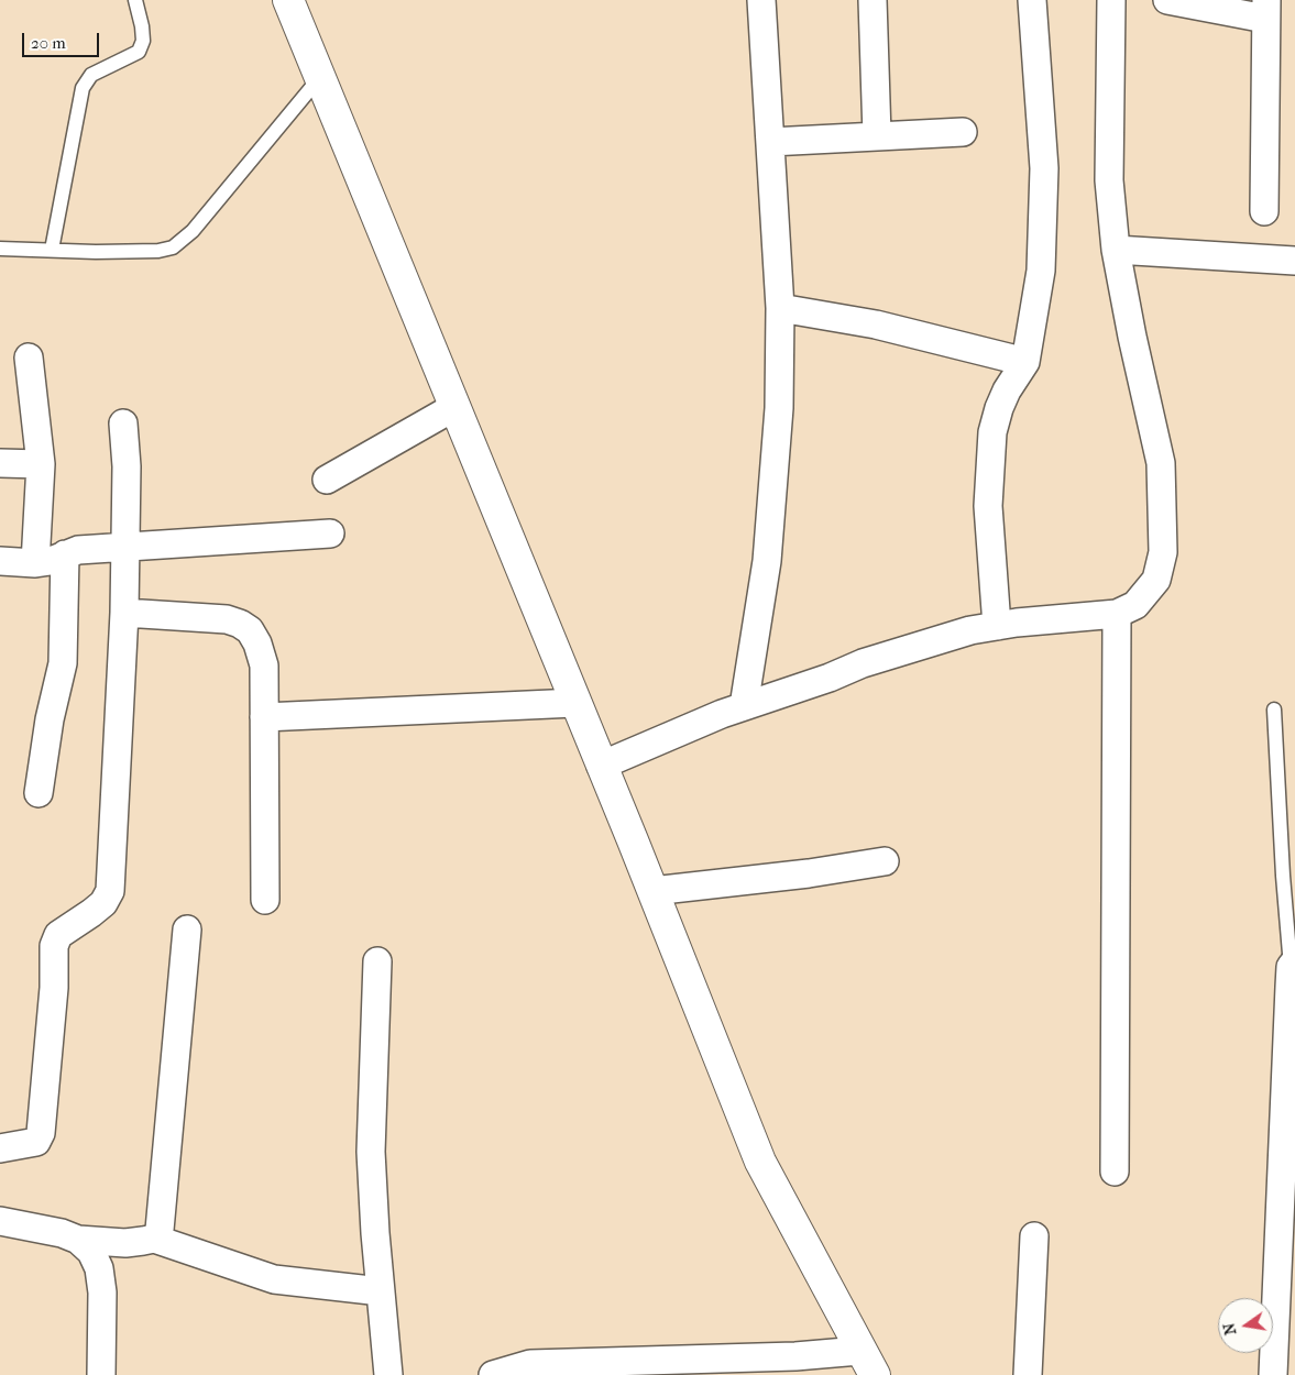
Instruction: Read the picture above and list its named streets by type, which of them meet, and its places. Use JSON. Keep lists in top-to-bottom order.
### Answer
{
  "scale_bar": "20 m",
  "north": "left"
}
